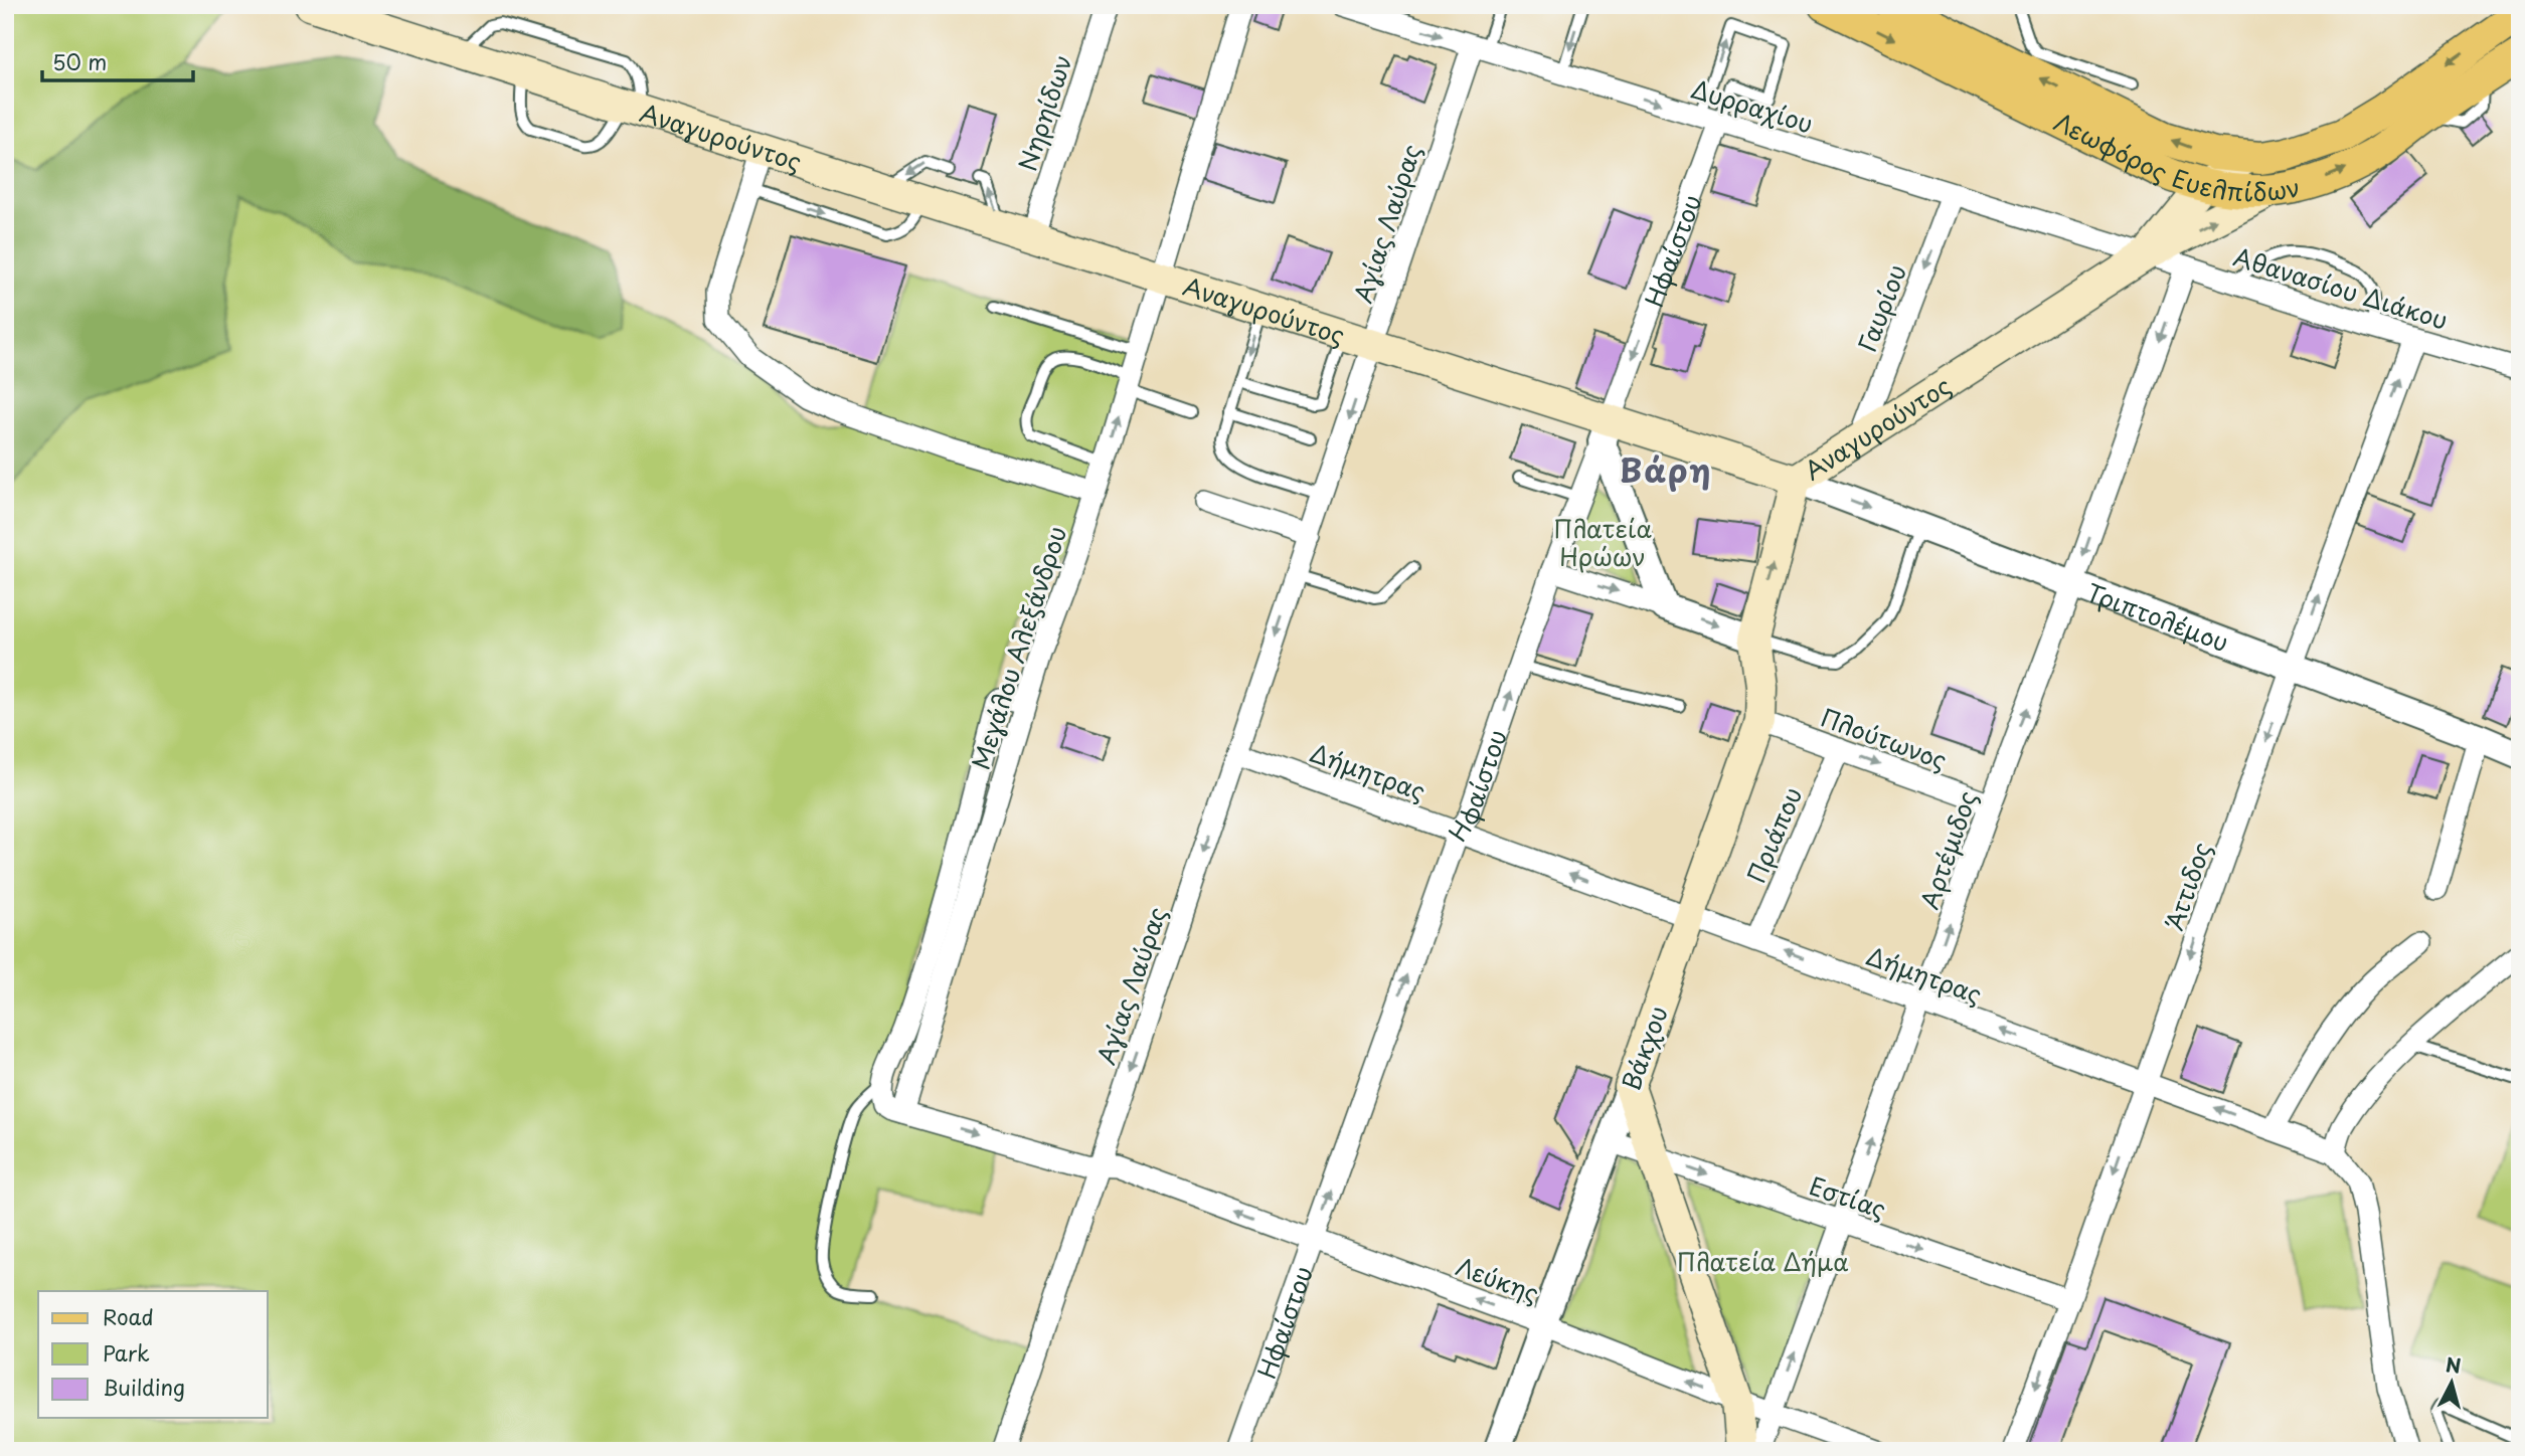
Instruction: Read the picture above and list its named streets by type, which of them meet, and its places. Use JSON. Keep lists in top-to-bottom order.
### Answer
{
  "streets": {
    "main road": ["Αναγυρούντος", "Λεωφόρος Ευελπίδων", "Βάκχου"],
    "street": [
      "Δυρραχίου",
      "Νηρηίδων",
      "Αγίας Λαύρας",
      "Ηφαίστου",
      "Αθανασίου Διάκου",
      "Γαυρίου",
      "Τριπτολέμου",
      "Μεγάλου Αλεξάνδρου",
      "Πλούτωνος",
      "Δήμητρας",
      "Πριάπου",
      "Αρτέμιδος",
      "Άττιδος",
      "Εστίας",
      "Λεύκης"
    ]
  },
  "crossings": [
    ["Δυρραχίου", "Αναγυρούντος"],
    ["Δυρραχίου", "Αγίας Λαύρας"],
    ["Δυρραχίου", "Ηφαίστου"],
    ["Δυρραχίου", "Αθανασίου Διάκου"],
    ["Δυρραχίου", "Γαυρίου"],
    ["Νηρηίδων", "Αναγυρούντος"],
    ["Αναγυρούντος", "Λεωφόρος Ευελπίδων"],
    ["Αναγυρούντος", "Αγίας Λαύρας"],
    ["Αναγυρούντος", "Ηφαίστου"],
    ["Αναγυρούντος", "Αθανασίου Διάκου"],
    ["Αναγυρούντος", "Γαυρίου"],
    ["Αναγυρούντος", "Τριπτολέμου"],
    ["Αναγυρούντος", "Μεγάλου Αλεξάνδρου"],
    ["Αγίας Λαύρας", "Δήμητρας"],
    ["Αγίας Λαύρας", "Λεύκης"],
    ["Ηφαίστου", "Δήμητρας"],
    ["Ηφαίστου", "Λεύκης"],
    ["Αθανασίου Διάκου", "Αρτέμιδος"],
    ["Αθανασίου Διάκου", "Άττιδος"],
    ["Τριπτολέμου", "Αρτέμιδος"],
    ["Τριπτολέμου", "Άττιδος"],
    ["Πλούτωνος", "Πριάπου"],
    ["Πλούτωνος", "Αρτέμιδος"],
    ["Πλούτωνος", "Βάκχου"],
    ["Δήμητρας", "Πριάπου"],
    ["Δήμητρας", "Αρτέμιδος"],
    ["Δήμητρας", "Άττιδος"],
    ["Δήμητρας", "Βάκχου"],
    ["Αρτέμιδος", "Εστίας"],
    ["Αρτέμιδος", "Λεύκης"],
    ["Άττιδος", "Εστίας"],
    ["Βάκχου", "Εστίας"],
    ["Βάκχου", "Λεύκης"]
  ],
  "one_way": [
    "Δυρραχίου",
    "Αγίας Λαύρας",
    "Γαυρίου",
    "Πλούτωνος",
    "Δήμητρας",
    "Εστίας",
    "Λεύκης"
  ],
  "districts": ["Βάρη"],
  "parks": ["Πλατεία Ηρώων", "Πλατεία Δήμα"],
  "legend": ["Road", "Park", "Building"],
  "scale_bar": "50 m",
  "north": "top"
}
